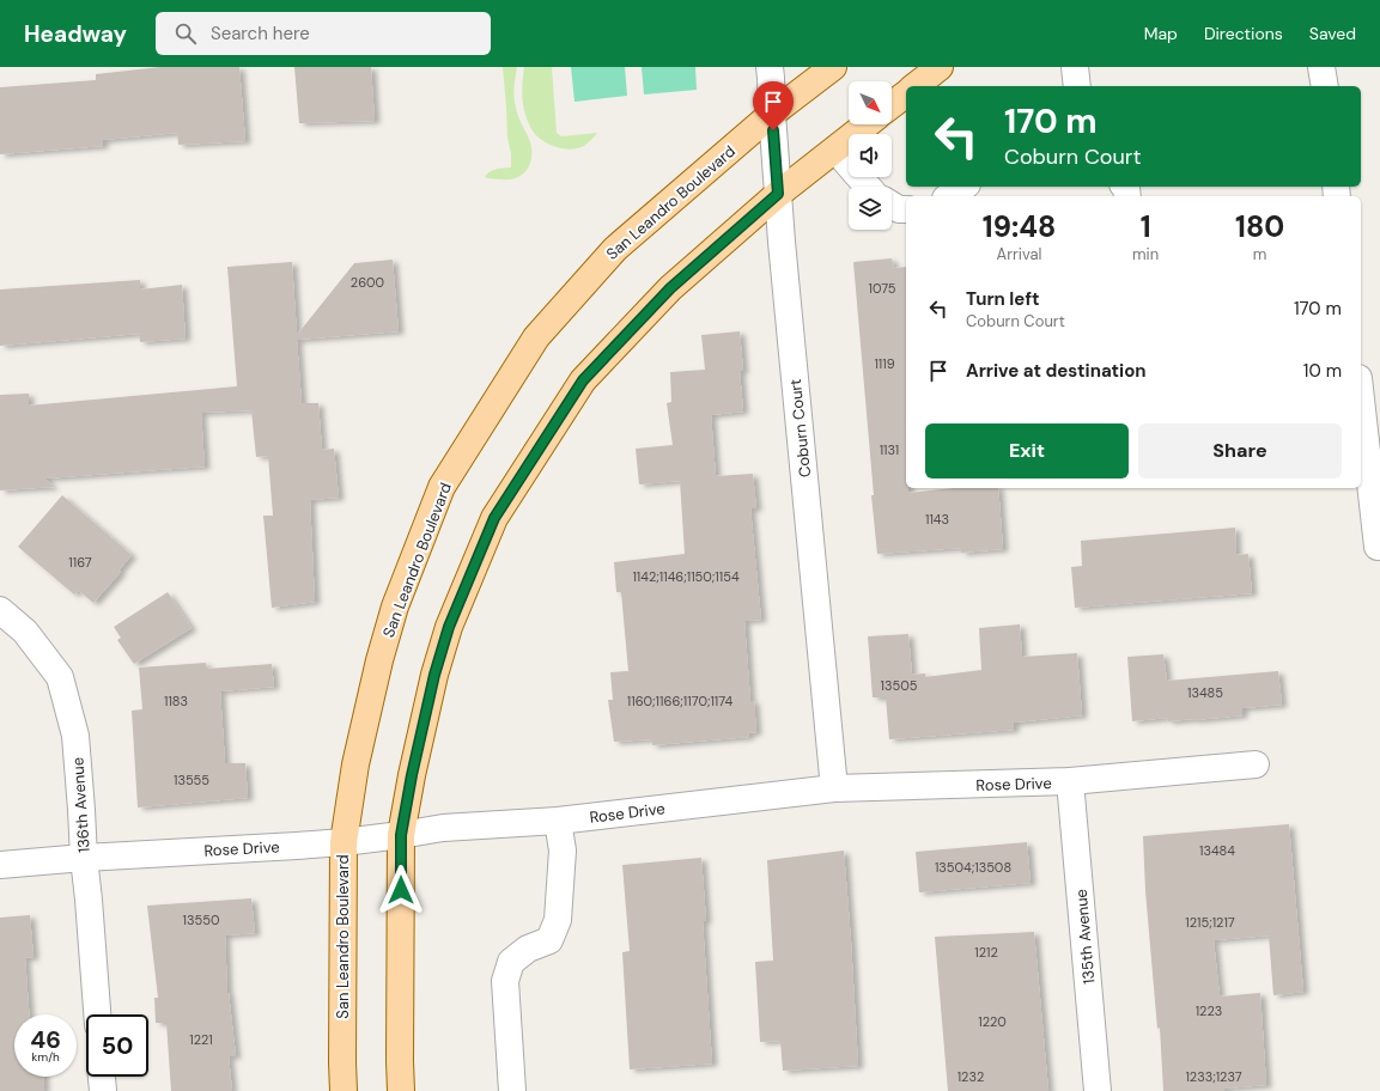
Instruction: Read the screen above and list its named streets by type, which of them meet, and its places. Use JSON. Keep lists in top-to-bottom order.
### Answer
{
  "streets": {
    "main road": ["San Leandro Boulevard"],
    "street": [
      "Coburn Court",
      "Rose Drive",
      "136th Avenue",
      "135th Avenue"
    ]
  },
  "crossings": [
    ["San Leandro Boulevard", "Coburn Court"],
    ["San Leandro Boulevard", "Rose Drive"],
    ["Coburn Court", "Rose Drive"],
    ["Rose Drive", "136th Avenue"],
    ["Rose Drive", "135th Avenue"]
  ],
  "house_numbers": [
    "2600",
    "1075",
    "1119",
    "1131",
    "1143",
    "1167",
    "1142;1146;1150;1154",
    "13505",
    "13485",
    "1183",
    "1160;1166;1170;1174",
    "13555",
    "13484",
    "13504;13508",
    "13550",
    "1215;1217",
    "1212",
    "1223",
    "1220",
    "1221",
    "1232",
    "1233;1237"
  ],
  "north": "bottom right",
  "page": {
    "header": "Headway",
    "search": "Search here",
    "nav": ["Map", "Directions", "Saved"],
    "turn": ["170 m", "Coburn Court"],
    "eta": [
      "19:48",
      "Arrival",
      "1",
      "min",
      "180",
      "m"
    ],
    "list": [
      {
        "name": "Turn left",
        "note": "Coburn Court",
        "value": "170 m"
      },
      {
        "name": "Arrive at destination",
        "value": "10 m"
      }
    ],
    "buttons": ["Exit", "Share"],
    "speed": "46 km/h",
    "limit": "50"
  }
}
